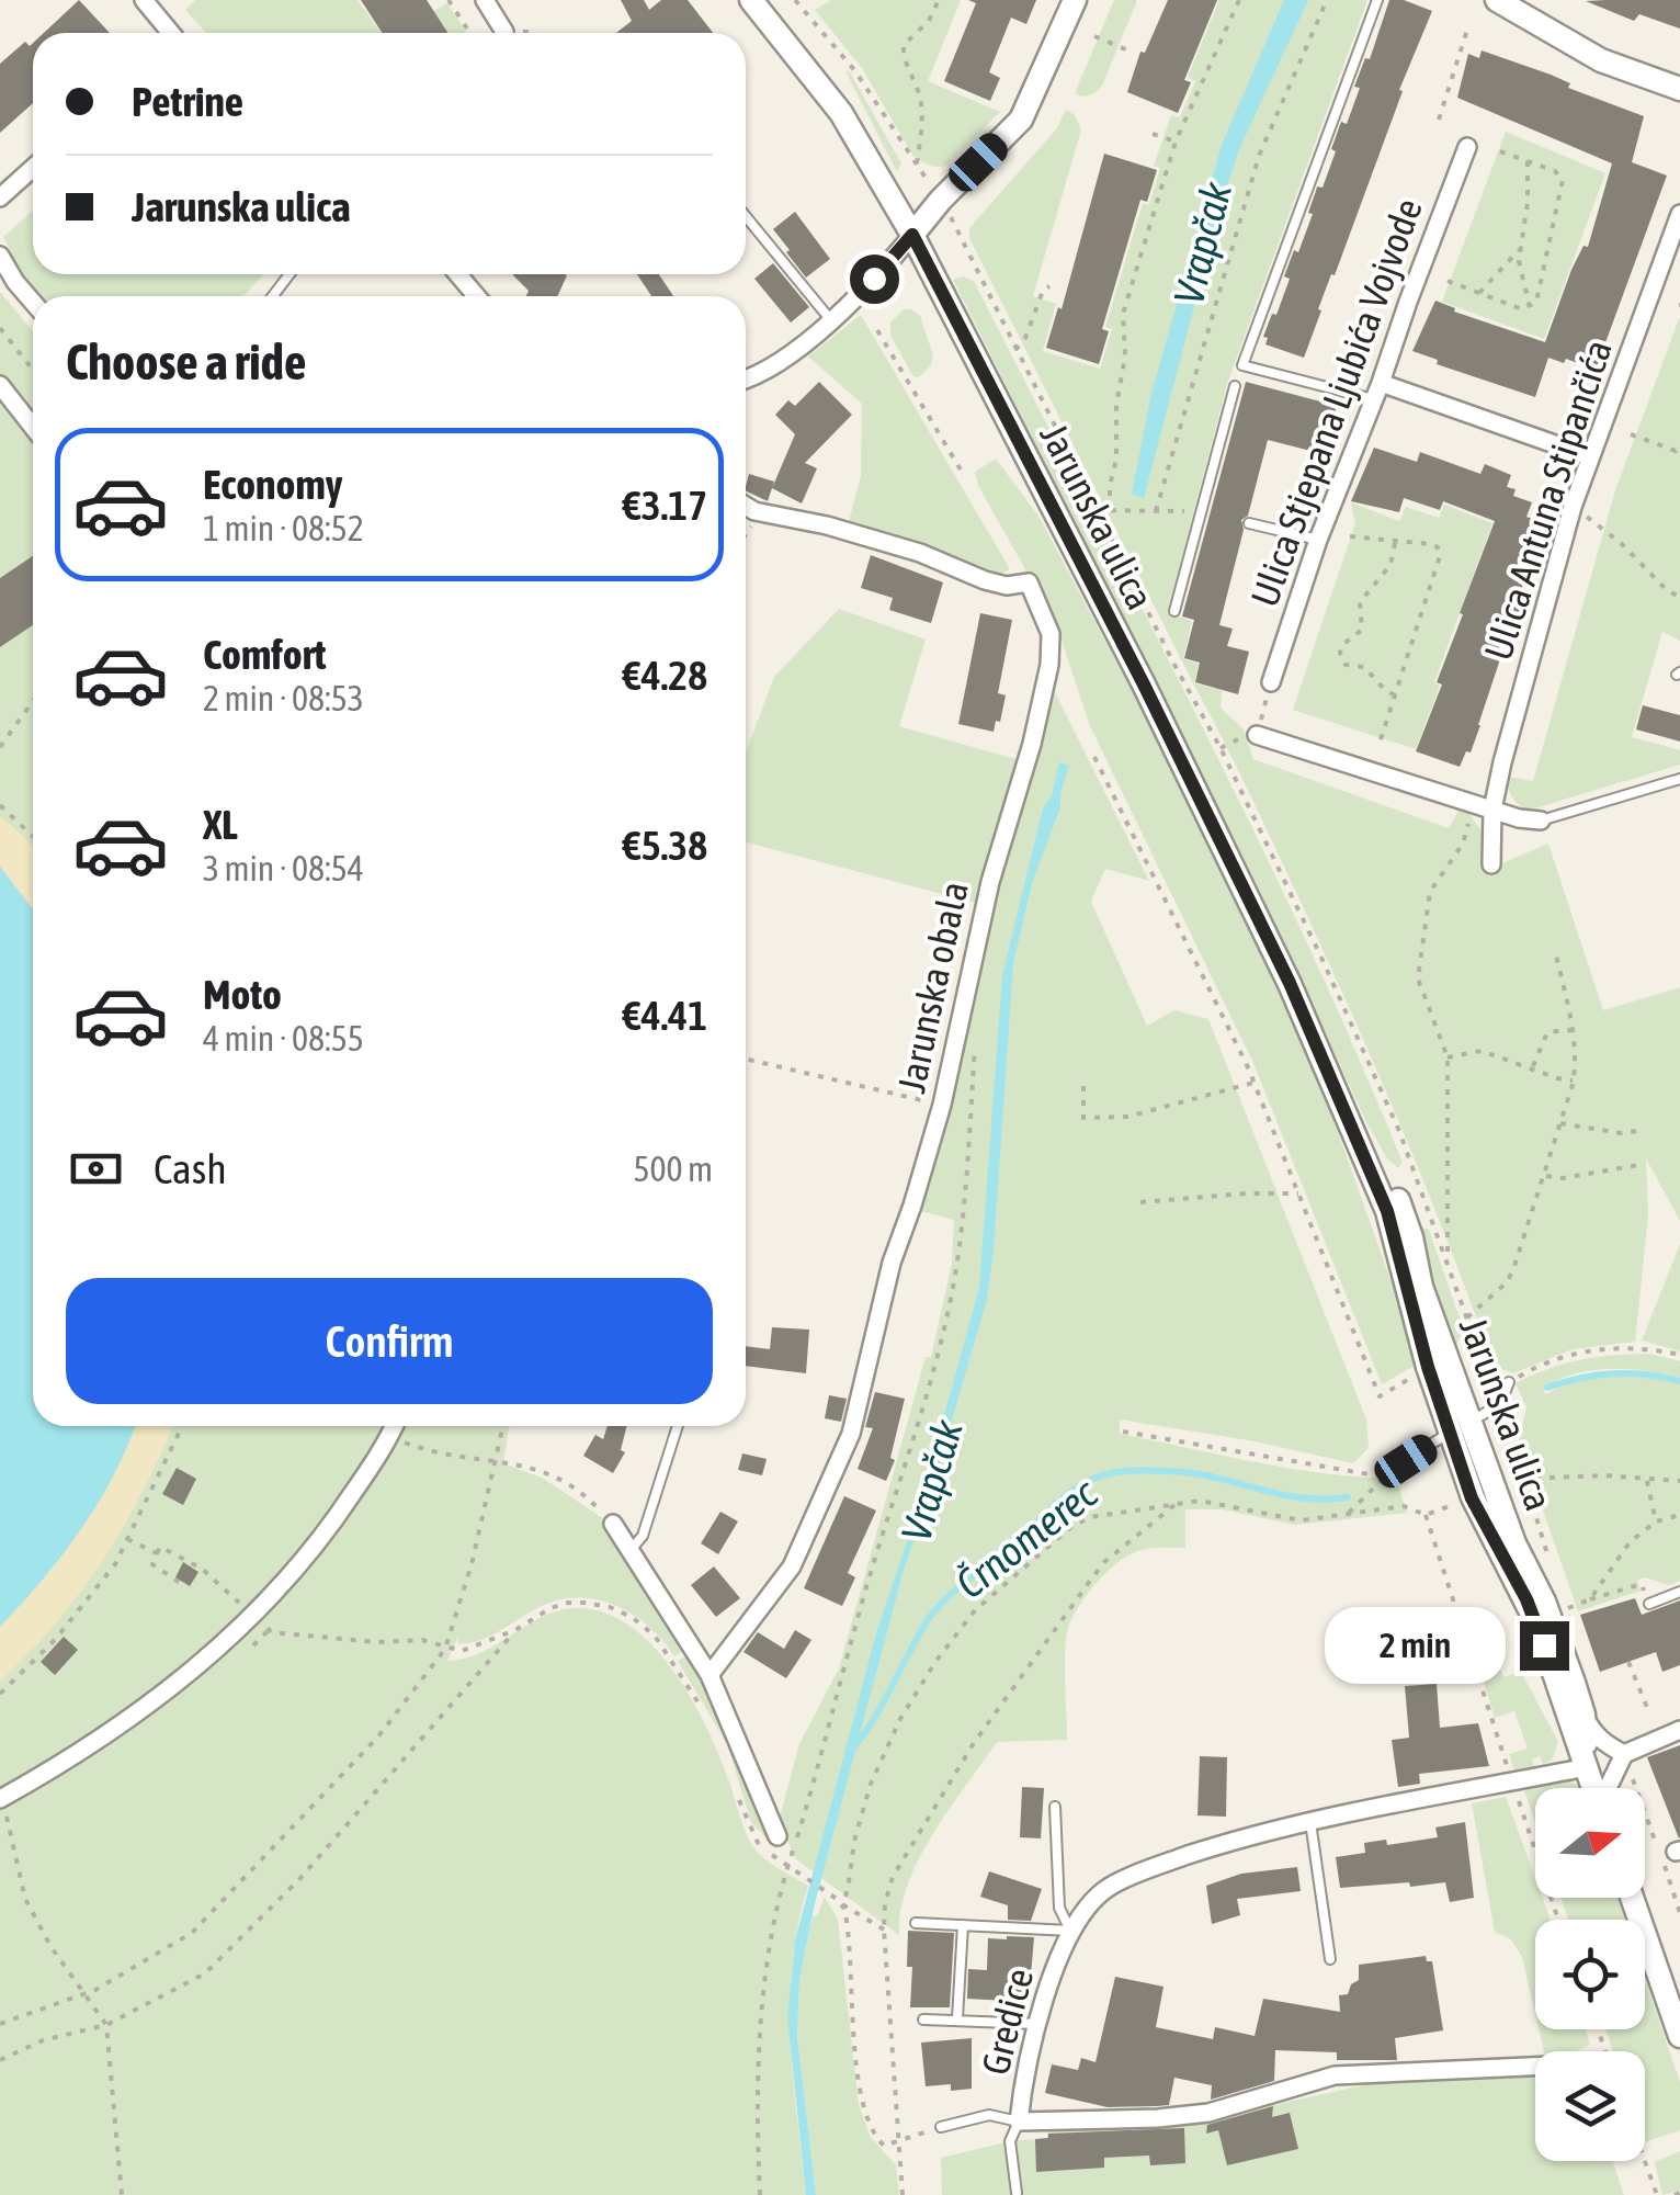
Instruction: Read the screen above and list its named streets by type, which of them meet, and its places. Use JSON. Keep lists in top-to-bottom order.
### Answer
{
  "streets": {
    "street": [
      "Ulica Stjepana Ljubića Vojvode",
      "Ulica Antuna Stipančića",
      "Jarunska ulica",
      "Jarunska obala",
      "Gredice"
    ]
  },
  "crossings": [
    ["Jarunska ulica", "Gredice"]
  ],
  "water": ["Vrapčak", "Črnomerec"],
  "north": "right",
  "page": {
    "banner": ["Petrine", "Jarunska ulica"],
    "heading": "Choose a ride",
    "list": [
      {
        "name": "Economy",
        "note": "1 min · 08:52",
        "value": "€3.17"
      },
      {
        "name": "Comfort",
        "note": "2 min · 08:53",
        "value": "€4.28"
      },
      {
        "name": "XL",
        "note": "3 min · 08:54",
        "value": "€5.38"
      },
      {
        "name": "Moto",
        "note": "4 min · 08:55",
        "value": "€4.41"
      }
    ],
    "pay": ["Cash", "500 m"],
    "buttons": "Confirm",
    "bubble": "2 min"
  }
}
